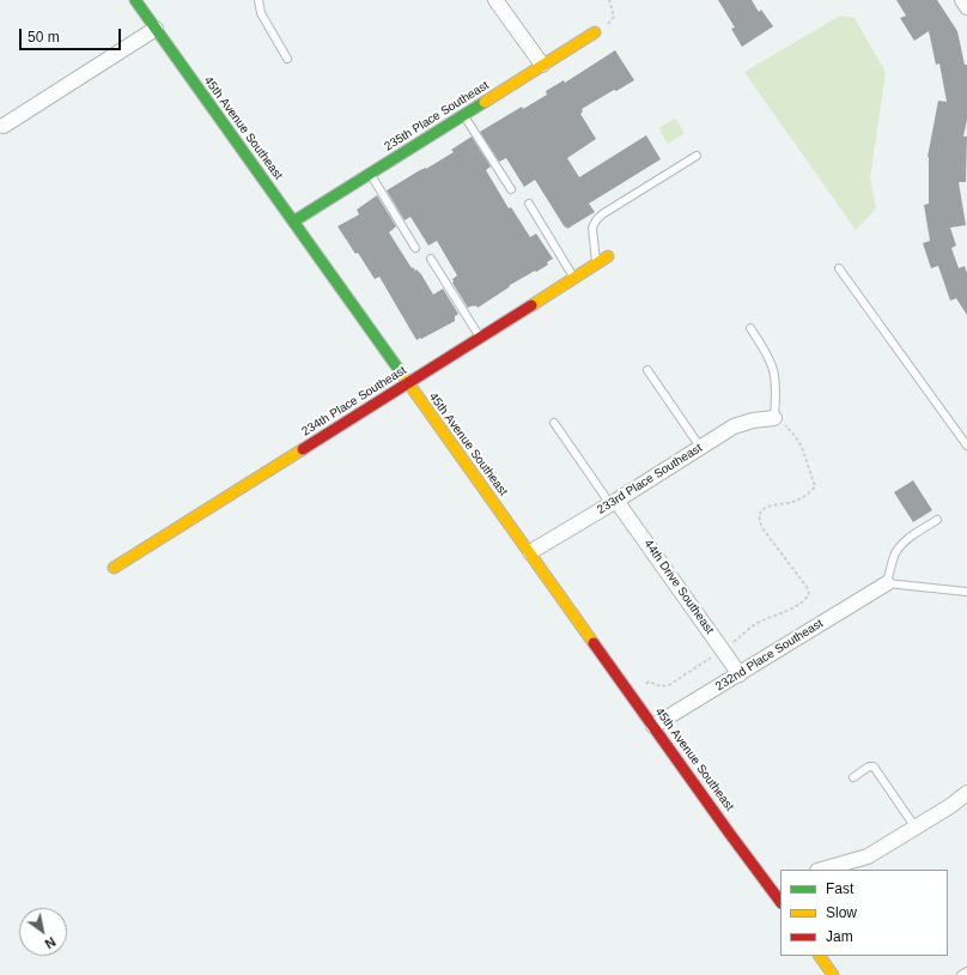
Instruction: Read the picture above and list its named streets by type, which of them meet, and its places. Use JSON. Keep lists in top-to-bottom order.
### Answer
{
  "streets": {
    "street": [
      "235th Place Southeast",
      "45th Avenue Southeast",
      "234th Place Southeast",
      "233rd Place Southeast",
      "44th Drive Southeast",
      "232nd Place Southeast"
    ]
  },
  "crossings": [
    ["235th Place Southeast", "45th Avenue Southeast"],
    ["45th Avenue Southeast", "234th Place Southeast"],
    ["45th Avenue Southeast", "233rd Place Southeast"],
    ["45th Avenue Southeast", "232nd Place Southeast"],
    ["233rd Place Southeast", "44th Drive Southeast"],
    ["44th Drive Southeast", "232nd Place Southeast"]
  ],
  "legend": ["Fast", "Slow", "Jam"],
  "scale_bar": "50 m",
  "north": "bottom right"
}
